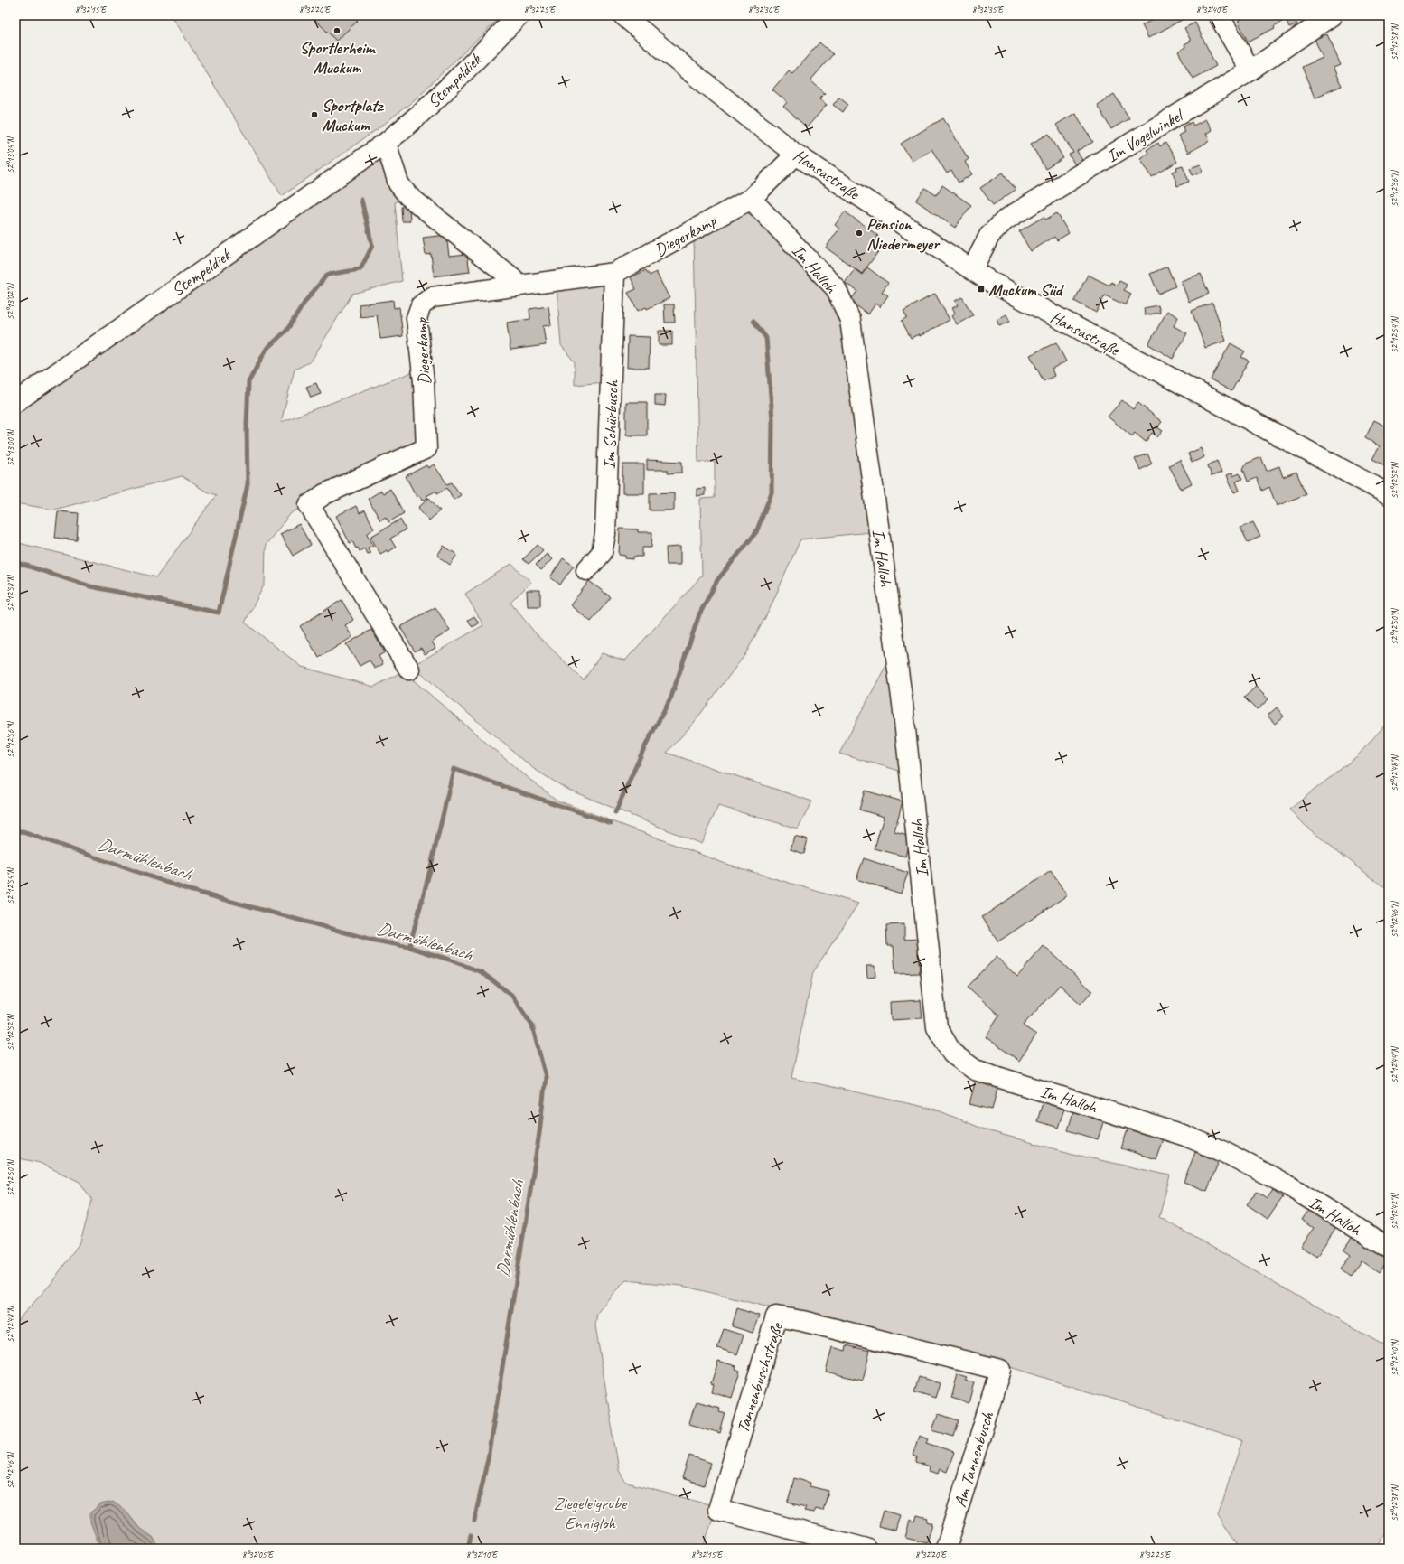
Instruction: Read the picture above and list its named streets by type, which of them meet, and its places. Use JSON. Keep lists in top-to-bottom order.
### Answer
{
  "streets": {
    "street": [
      "Stempeldiek",
      "Im Vogelwinkel",
      "Hansastraße",
      "Diegerkamp",
      "Im Halloh",
      "Im Schürbusch",
      "Tannenbuschstraße",
      "Am Tannenbusch"
    ]
  },
  "crossings": [
    ["Im Vogelwinkel", "Hansastraße"],
    ["Hansastraße", "Diegerkamp"],
    ["Diegerkamp", "Im Halloh"],
    ["Diegerkamp", "Im Schürbusch"],
    ["Tannenbuschstraße", "Am Tannenbusch"]
  ],
  "water": ["Darmühlenbach"],
  "parks": ["Ziegeleigrube Ennigloh"],
  "places": {
    "other": ["Sportlerheim Muckum", "Sportplatz Muckum", "Pension Niedermeyer"],
    "transit": ["Muckum Süd"]
  },
  "coordinates": [
    "8°32'15\"E",
    "8°32'20\"E",
    "8°32'25\"E",
    "8°32'30\"E",
    "8°32'35\"E",
    "8°32'40\"E",
    "52°12'58\"N",
    "52°13'04\"N",
    "52°12'56\"N",
    "52°13'02\"N",
    "52°12'54\"N",
    "52°13'00\"N",
    "52°12'52\"N",
    "52°12'50\"N",
    "52°12'48\"N",
    "52°12'46\"N",
    "52°12'44\"N",
    "52°12'42\"N",
    "52°12'40\"N",
    "52°12'38\"N",
    "8°32'05\"E",
    "8°32'10\"E"
  ]
}
